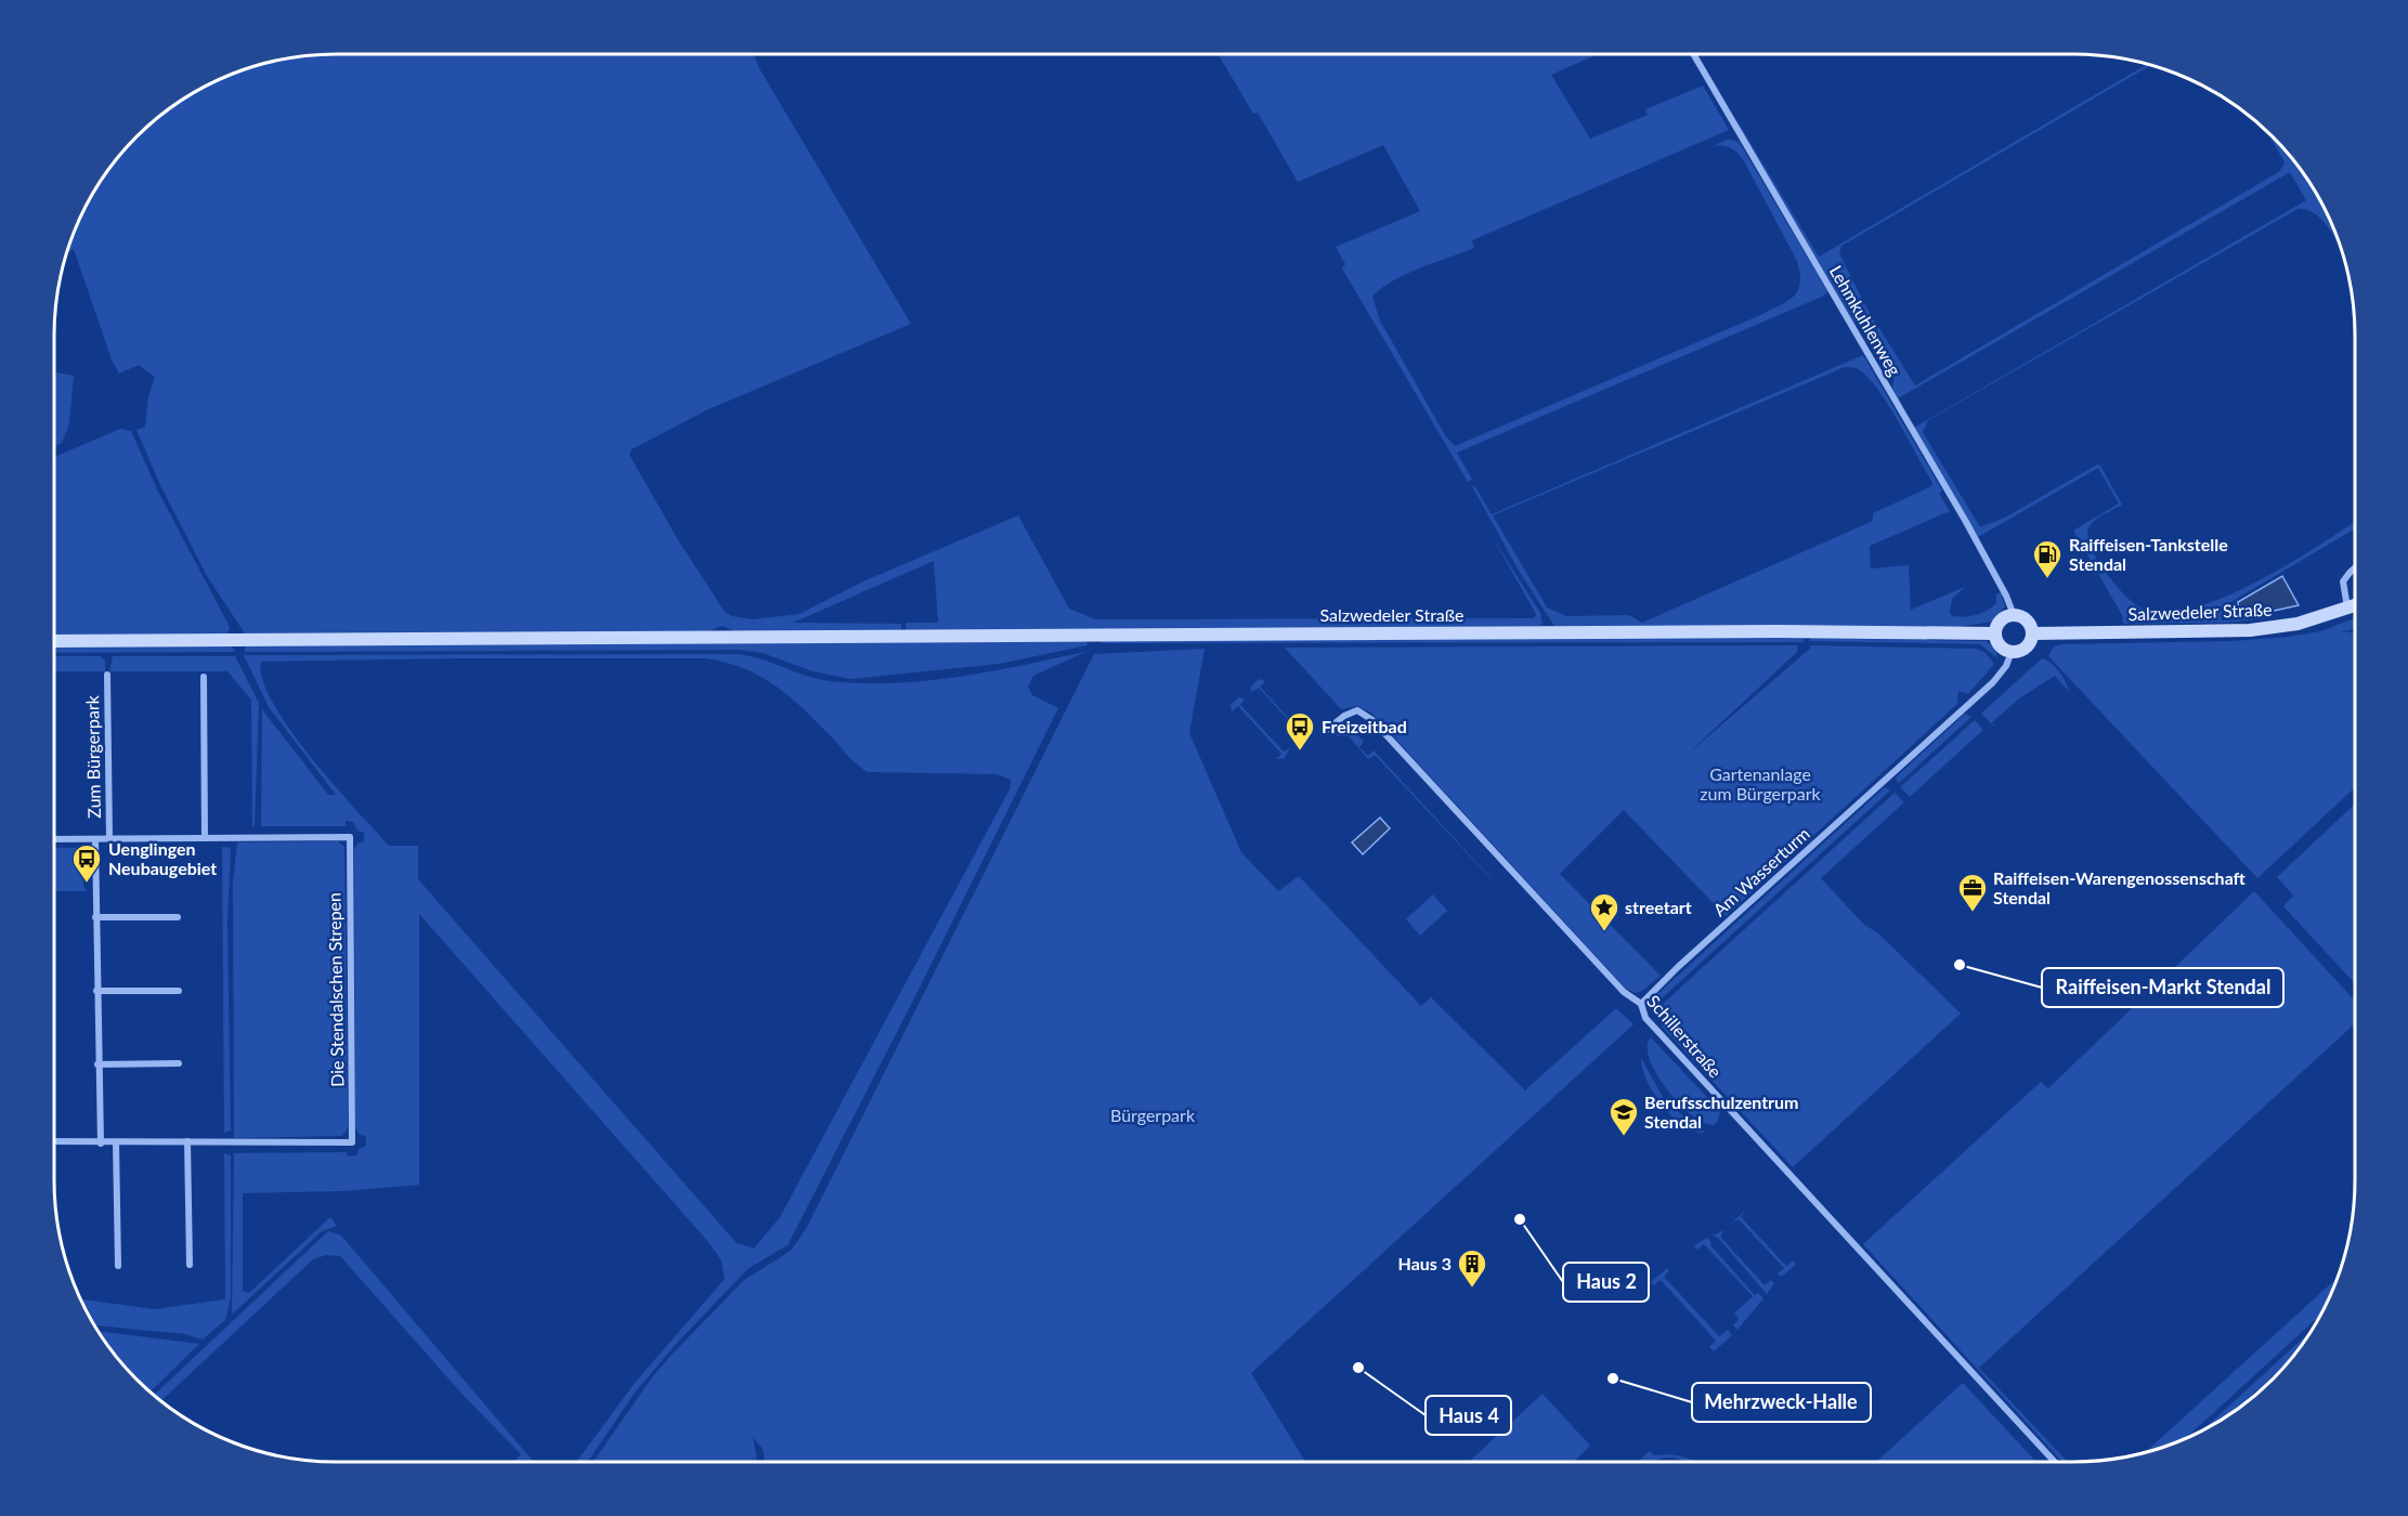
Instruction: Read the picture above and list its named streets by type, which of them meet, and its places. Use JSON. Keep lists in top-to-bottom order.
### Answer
{
  "streets": {
    "main road": ["Salzwedeler Straße"],
    "street": [
      "Lehmkuhlenweg",
      "Zum Bürgerpark",
      "Am Wasserturm",
      "Die Stendalschen Strepen",
      "Schillerstraße"
    ]
  },
  "crossings": [
    ["Lehmkuhlenweg", "Salzwedeler Straße"],
    ["Lehmkuhlenweg", "Am Wasserturm"],
    ["Salzwedeler Straße", "Am Wasserturm"],
    ["Zum Bürgerpark", "Die Stendalschen Strepen"],
    ["Am Wasserturm", "Schillerstraße"]
  ],
  "parks": ["Gartenanlage zum Bürgerpark", "Bürgerpark"],
  "places": {
    "fuel station": ["Raiffeisen-Tankstelle Stendal"],
    "bus stop": ["Freizeitbad", "Uenglingen Neubaugebiet"],
    "office": ["Raiffeisen-Warengenossenschaft Stendal"],
    "place": ["streetart"],
    "other": [
      "Raiffeisen-Markt Stendal",
      "Haus 2",
      "Haus 4",
      "Mehrzweck-Halle"
    ],
    "school or university": ["Berufsschulzentrum Stendal"],
    "building": ["Haus 3"]
  }
}
